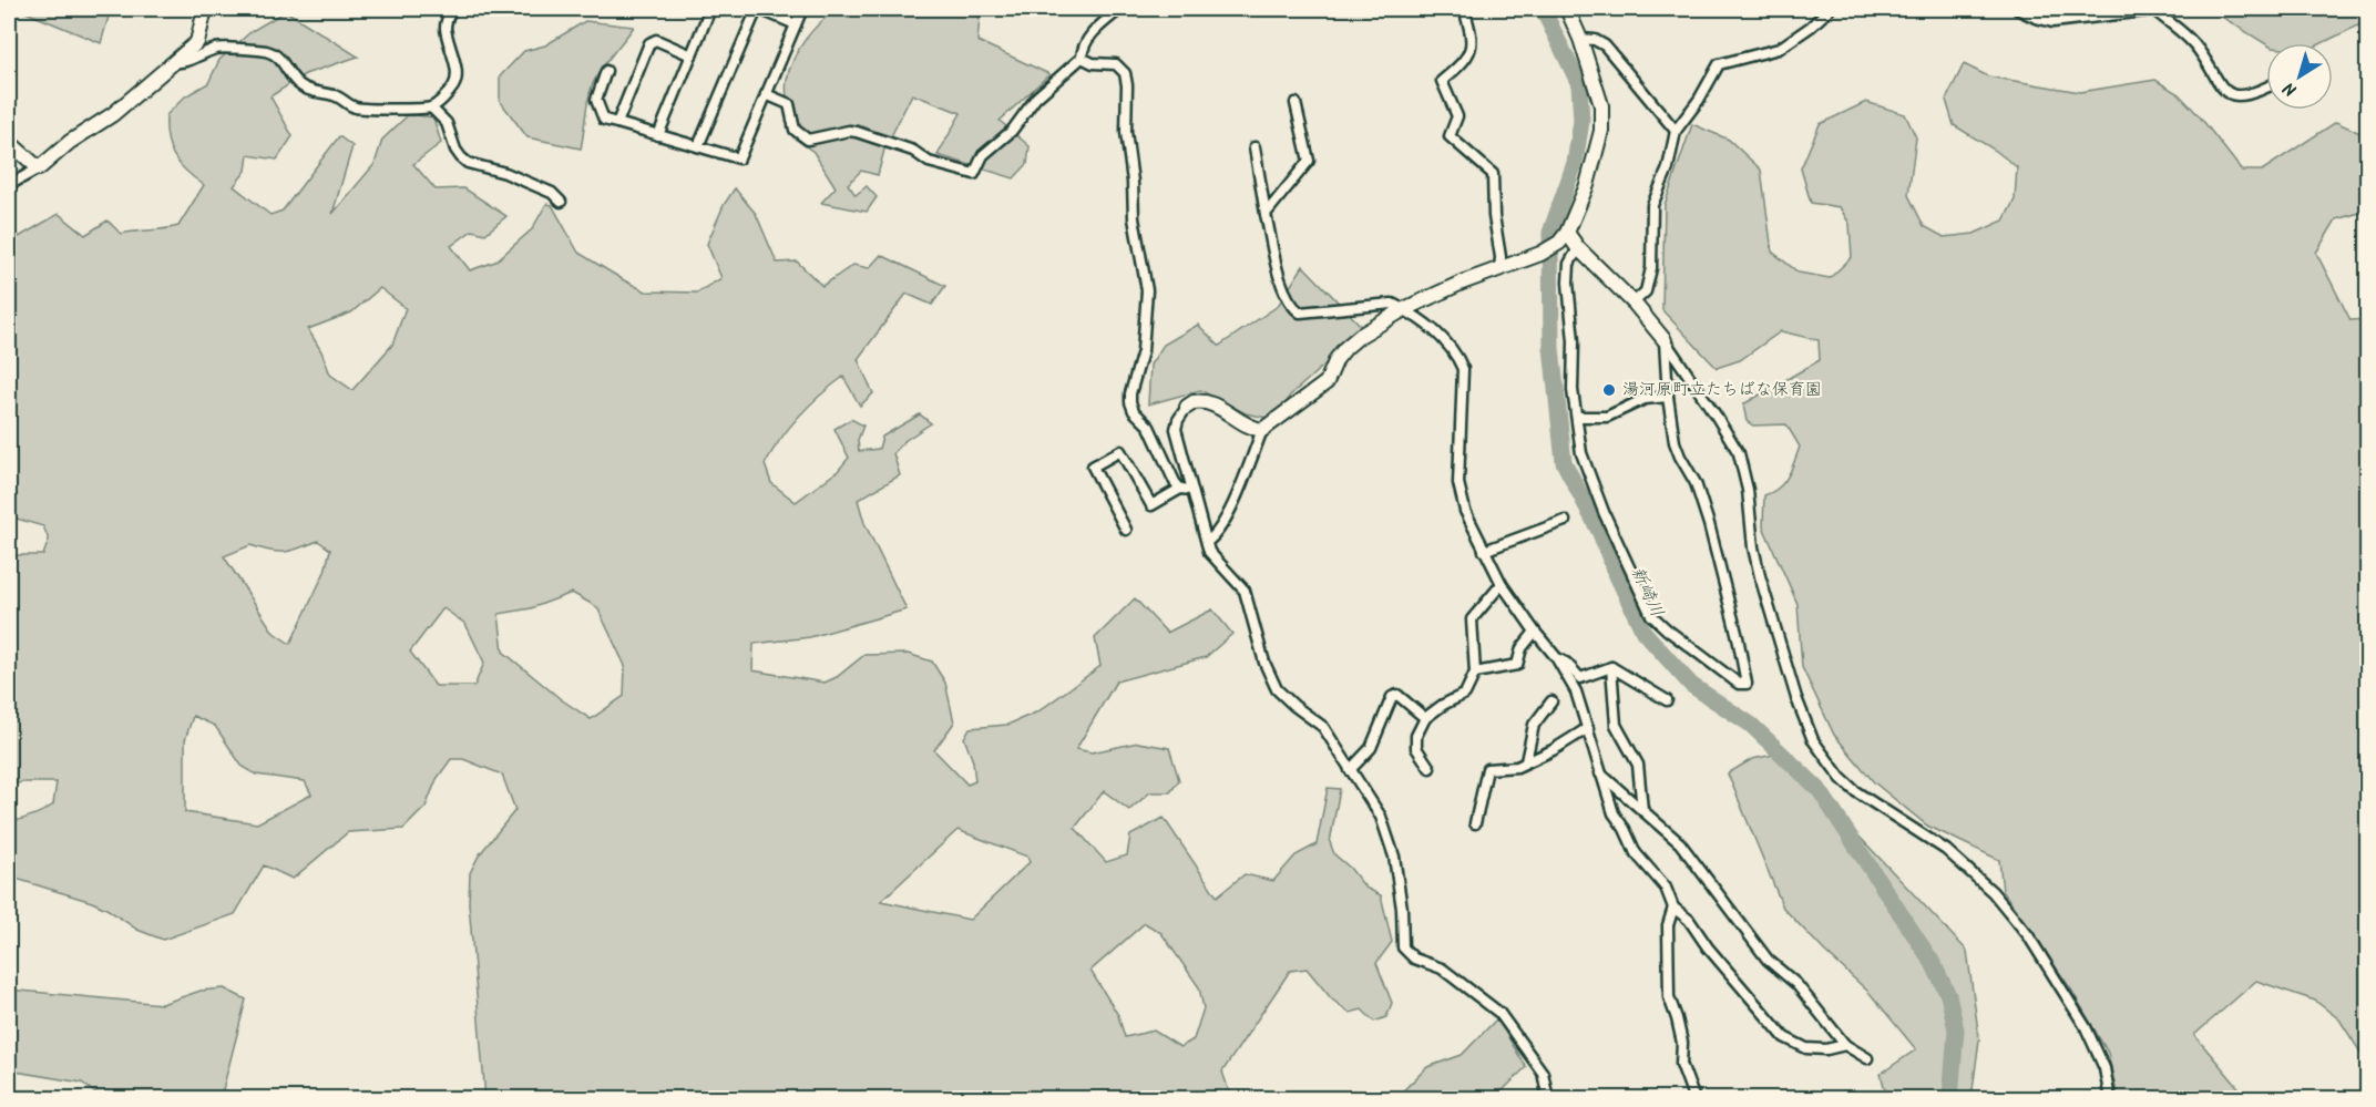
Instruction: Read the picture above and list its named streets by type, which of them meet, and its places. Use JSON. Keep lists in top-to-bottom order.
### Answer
{
  "water": ["新崎川"],
  "places": ["湯河原町立たちばな保育園"],
  "north": "bottom left"
}
